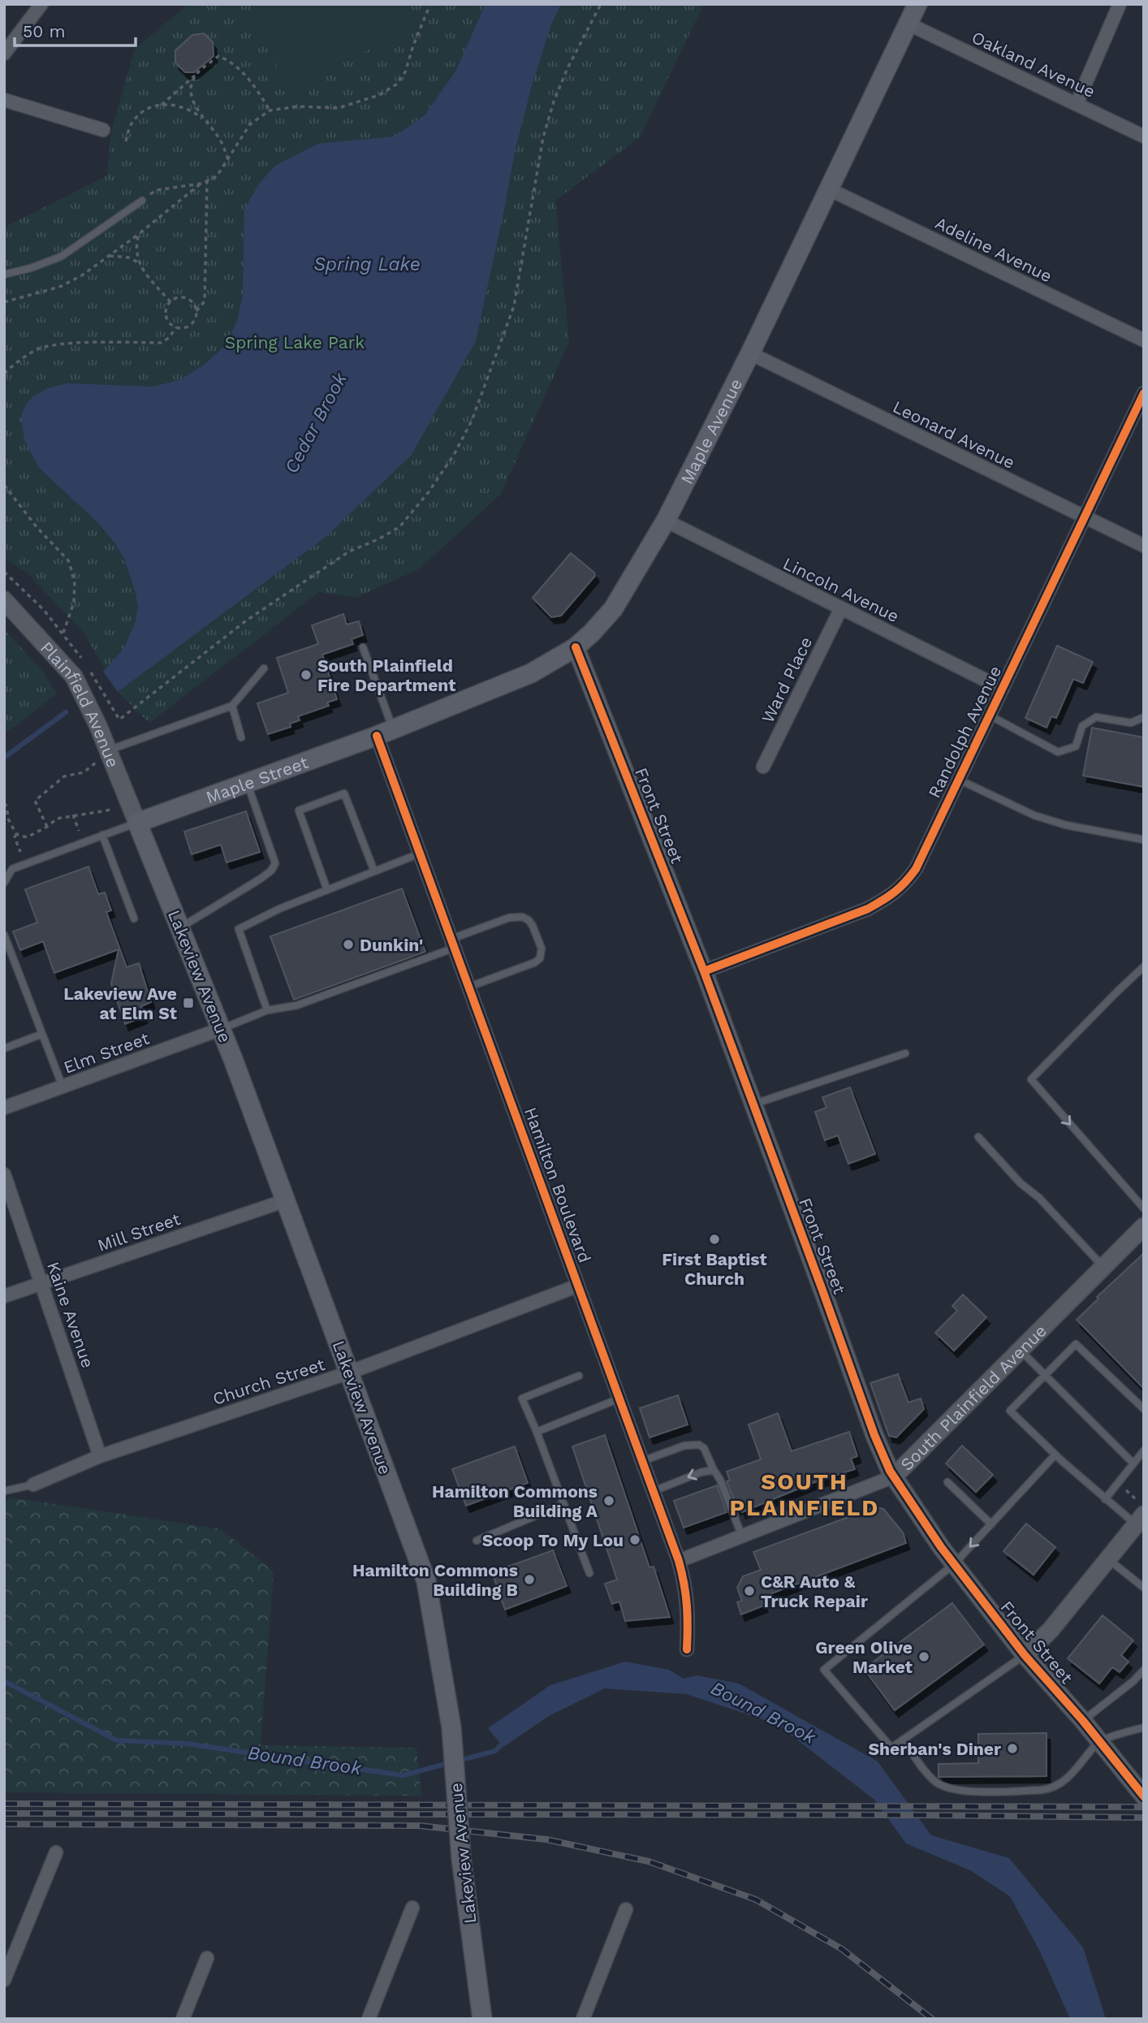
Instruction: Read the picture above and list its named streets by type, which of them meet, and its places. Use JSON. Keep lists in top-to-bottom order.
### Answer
{
  "streets": {
    "main road": ["Maple Avenue", "Maple Street", "Lakeview Avenue"],
    "street": [
      "Oakland Avenue",
      "Adeline Avenue",
      "Leonard Avenue",
      "Lincoln Avenue",
      "Ward Place",
      "Plainfield Avenue",
      "Randolph Avenue",
      "Front Street",
      "Elm Street",
      "Hamilton Boulevard",
      "Mill Street",
      "Kaine Avenue",
      "Church Street",
      "South Plainfield Avenue"
    ]
  },
  "crossings": [
    ["Oakland Avenue", "Maple Avenue"],
    ["Adeline Avenue", "Maple Avenue"],
    ["Maple Avenue", "Leonard Avenue"],
    ["Maple Avenue", "Lincoln Avenue"],
    ["Maple Avenue", "Maple Street"],
    ["Maple Avenue", "Front Street"],
    ["Maple Avenue", "Hamilton Boulevard"],
    ["Leonard Avenue", "Randolph Avenue"],
    ["Lincoln Avenue", "Ward Place"],
    ["Lincoln Avenue", "Randolph Avenue"],
    ["Plainfield Avenue", "Maple Street"],
    ["Plainfield Avenue", "Lakeview Avenue"],
    ["Randolph Avenue", "Front Street"],
    ["Maple Street", "Lakeview Avenue"],
    ["Maple Street", "Hamilton Boulevard"],
    ["Front Street", "South Plainfield Avenue"],
    ["Lakeview Avenue", "Elm Street"],
    ["Lakeview Avenue", "Mill Street"],
    ["Lakeview Avenue", "Church Street"],
    ["Hamilton Boulevard", "Church Street"],
    ["Hamilton Boulevard", "South Plainfield Avenue"],
    ["Mill Street", "Kaine Avenue"],
    ["Kaine Avenue", "Church Street"]
  ],
  "districts": ["SOUTH PLAINFIELD"],
  "water": ["Spring Lake", "Cedar Brook", "Bound Brook"],
  "parks": ["Spring Lake Park"],
  "places": {
    "other": [
      "South Plainfield Fire Department",
      "Dunkin'",
      "First Baptist Church",
      "Hamilton Commons Building A",
      "Scoop To My Lou",
      "Hamilton Commons Building B",
      "C&R Auto & Truck Repair",
      "Green Olive Market",
      "Sherban's Diner"
    ],
    "transit": ["Lakeview Ave at Elm St"]
  },
  "scale_bar": "50 m"
}
